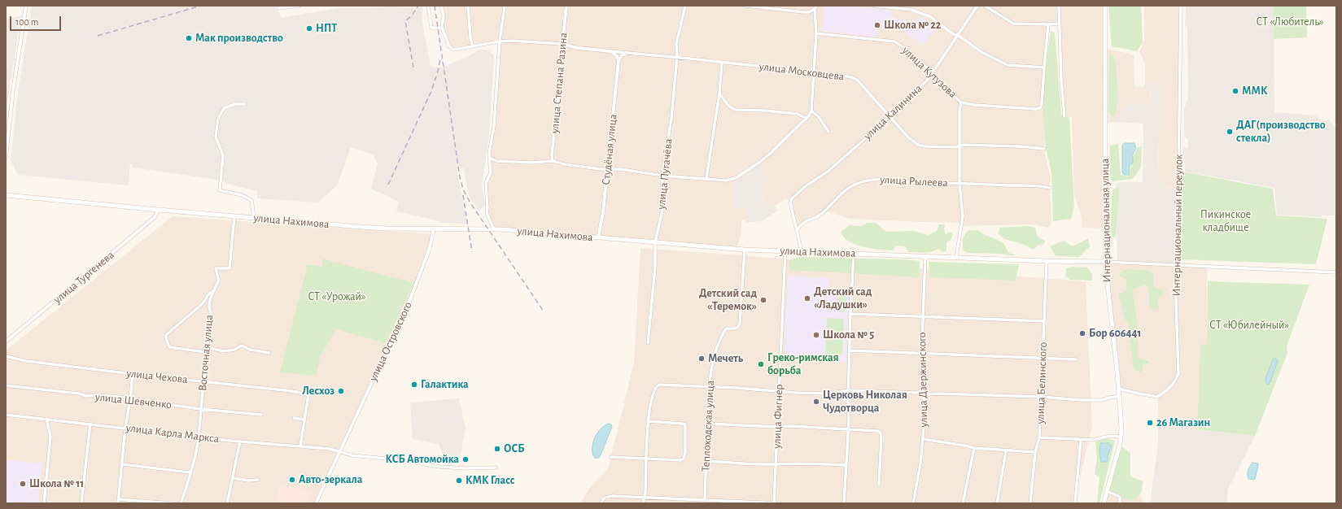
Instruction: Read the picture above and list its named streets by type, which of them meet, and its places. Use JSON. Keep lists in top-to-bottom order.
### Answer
{
  "streets": {
    "main road": ["Интернациональная улица", "улица Нахимова"],
    "street": [
      "улица Московцева",
      "улица Кутузова",
      "улица Степана Разина",
      "улица Калинина",
      "Студёная улица",
      "улица Пугачёва",
      "улица Рылеева",
      "Интернациональный переулок",
      "улица Тургенева",
      "улица Островского",
      "Восточная улица",
      "улица Чехова",
      "улица Дзержинского",
      "улица Белинского",
      "улица Шевченко",
      "улица Фигнер",
      "Теплоходская улица",
      "улица Карла Маркса"
    ]
  },
  "crossings": [
    ["улица Московцева", "улица Степана Разина"],
    ["улица Московцева", "улица Калинина"],
    ["улица Московцева", "улица Пугачёва"],
    ["улица Кутузова", "улица Калинина"],
    ["улица Калинина", "улица Рылеева"],
    ["Студёная улица", "улица Нахимова"],
    ["улица Пугачёва", "улица Нахимова"],
    ["Интернациональная улица", "улица Нахимова"],
    ["Интернациональная улица", "Интернациональный переулок"],
    ["улица Нахимова", "улица Тургенева"],
    ["улица Нахимова", "улица Островского"],
    ["улица Нахимова", "Восточная улица"],
    ["улица Нахимова", "улица Дзержинского"],
    ["улица Нахимова", "улица Белинского"],
    ["улица Нахимова", "улица Фигнер"],
    ["улица Нахимова", "Теплоходская улица"],
    ["улица Островского", "улица Карла Маркса"],
    ["Восточная улица", "улица Чехова"],
    ["Восточная улица", "улица Шевченко"],
    ["Восточная улица", "улица Карла Маркса"]
  ],
  "parks": [
    "СТ «Любитель»",
    "Пикинское кладбище",
    "СТ «Урожай»",
    "СТ «Юбилейный»"
  ],
  "places": [
    "Школа № 22",
    "НПТ",
    "Мак производство",
    "ММК",
    "ДАГ(производство стекла)",
    "Детский сад «Ладушки»",
    "Детский сад «Теремок»",
    "Бор 606441",
    "Школа № 5",
    "Мечеть",
    "Греко-римская борьба",
    "Галактика",
    "Лесхоз",
    "Церковь Николая Чудотворца",
    "26 Магазин",
    "ОСБ",
    "КСБ Автомойка",
    "Авто-зеркала",
    "КМК Гласс",
    "Школа № 11"
  ],
  "scale_bar": "100 m"
}
